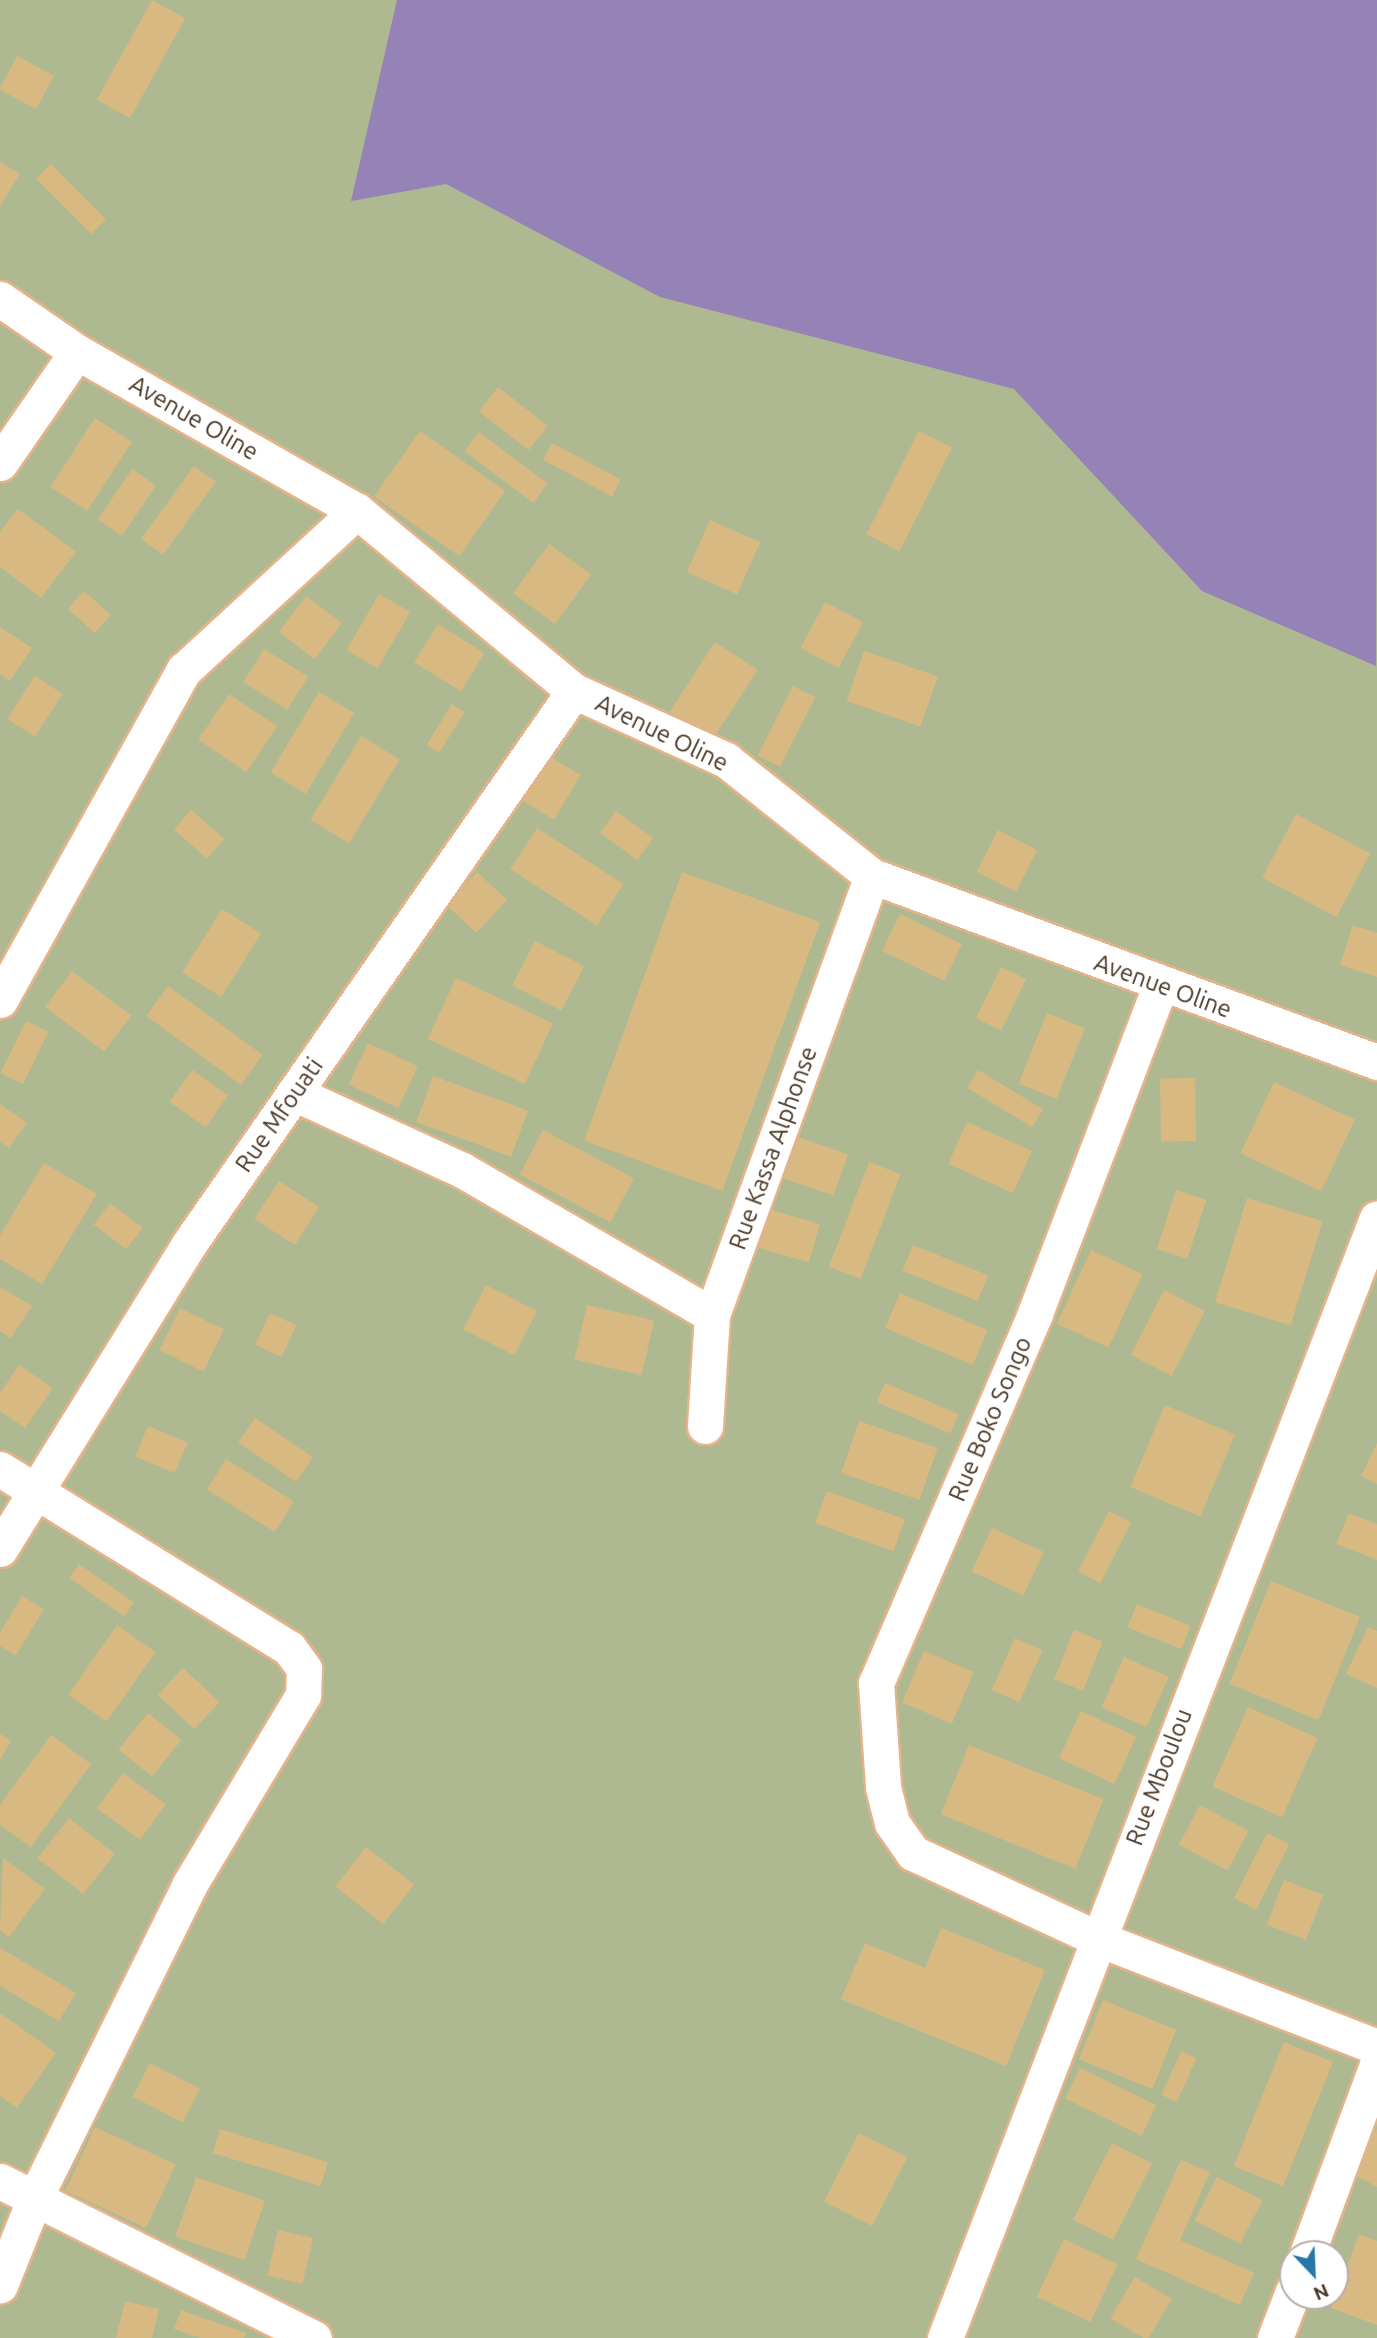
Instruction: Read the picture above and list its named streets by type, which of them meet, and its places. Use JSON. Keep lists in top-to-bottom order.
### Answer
{
  "streets": {
    "street": [
      "Avenue Oline",
      "Rue Mfouati",
      "Rue Kassa Alphonse",
      "Rue Boko Songo",
      "Rue Mboulou"
    ]
  },
  "crossings": [
    ["Avenue Oline", "Rue Mfouati"],
    ["Avenue Oline", "Rue Kassa Alphonse"],
    ["Avenue Oline", "Rue Boko Songo"],
    ["Rue Boko Songo", "Rue Mboulou"]
  ],
  "north": "bottom right"
}
